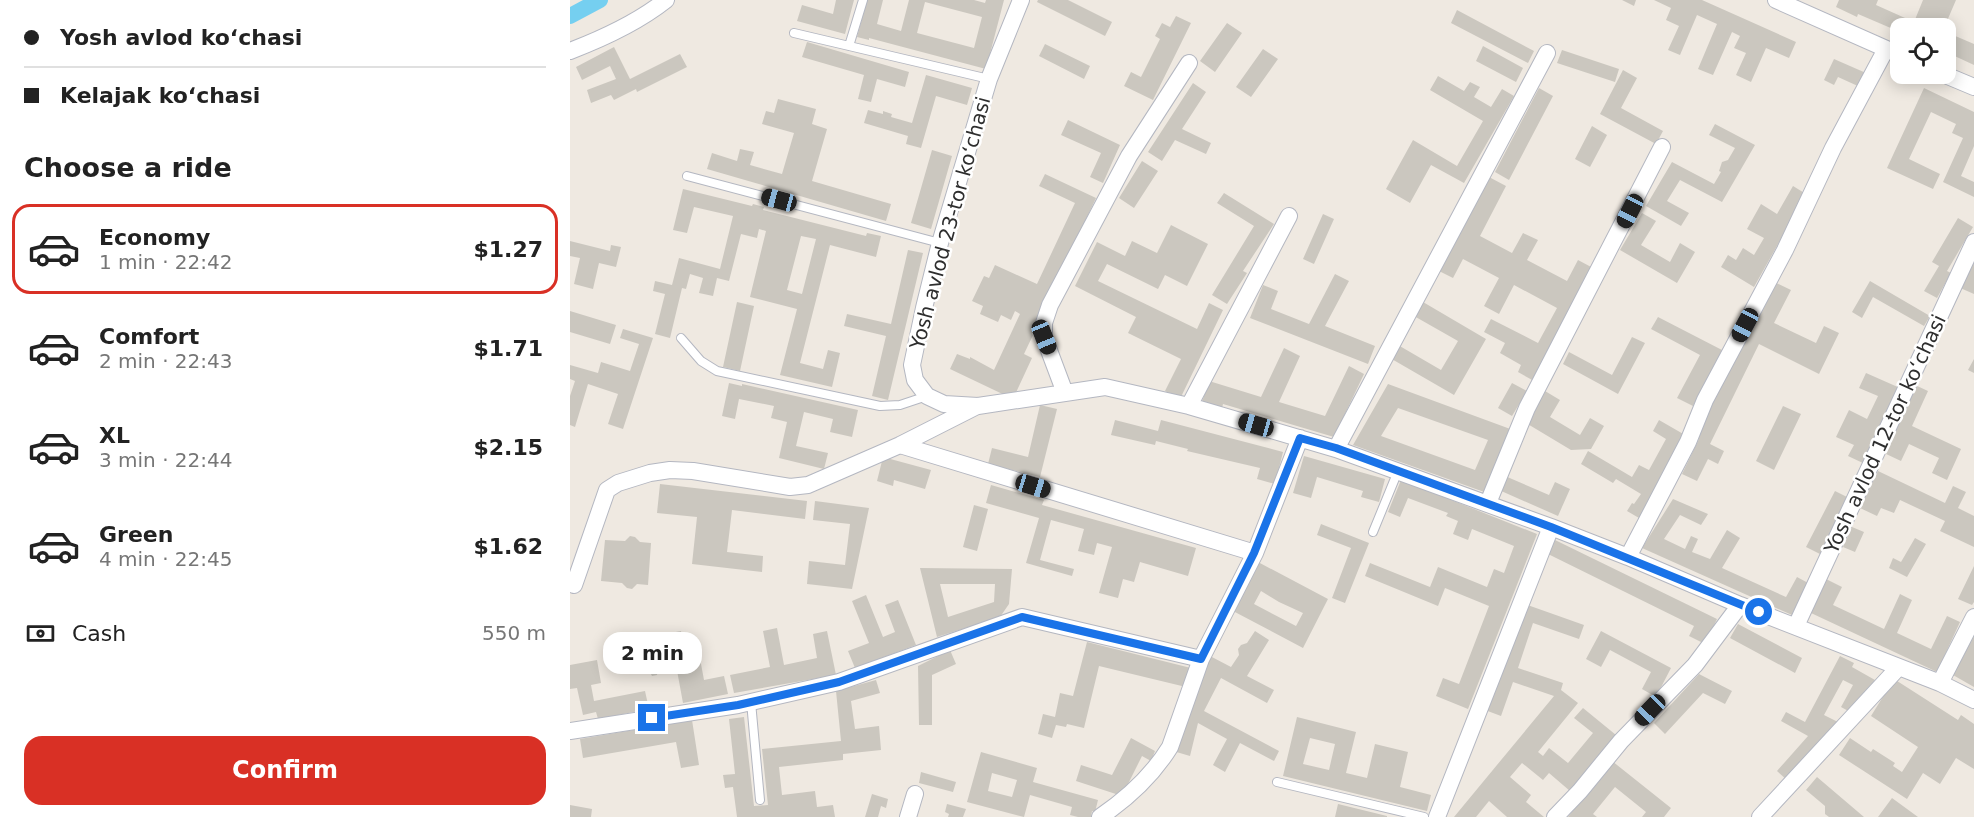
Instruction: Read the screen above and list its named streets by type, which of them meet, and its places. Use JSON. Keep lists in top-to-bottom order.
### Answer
{
  "streets": {
    "street": ["Yosh avlod 23-tor koʻchasi", "Yosh avlod 12-tor koʻchasi"]
  },
  "page": {
    "banner": ["Yosh avlod koʻchasi", "Kelajak koʻchasi"],
    "heading": "Choose a ride",
    "list": [
      {
        "name": "Economy",
        "note": "1 min · 22:42",
        "value": "$1.27"
      },
      {
        "name": "Comfort",
        "note": "2 min · 22:43",
        "value": "$1.71"
      },
      {
        "name": "XL",
        "note": "3 min · 22:44",
        "value": "$2.15"
      },
      {
        "name": "Green",
        "note": "4 min · 22:45",
        "value": "$1.62"
      }
    ],
    "pay": ["Cash", "550 m"],
    "bubble": "2 min",
    "buttons": "Confirm"
  }
}
